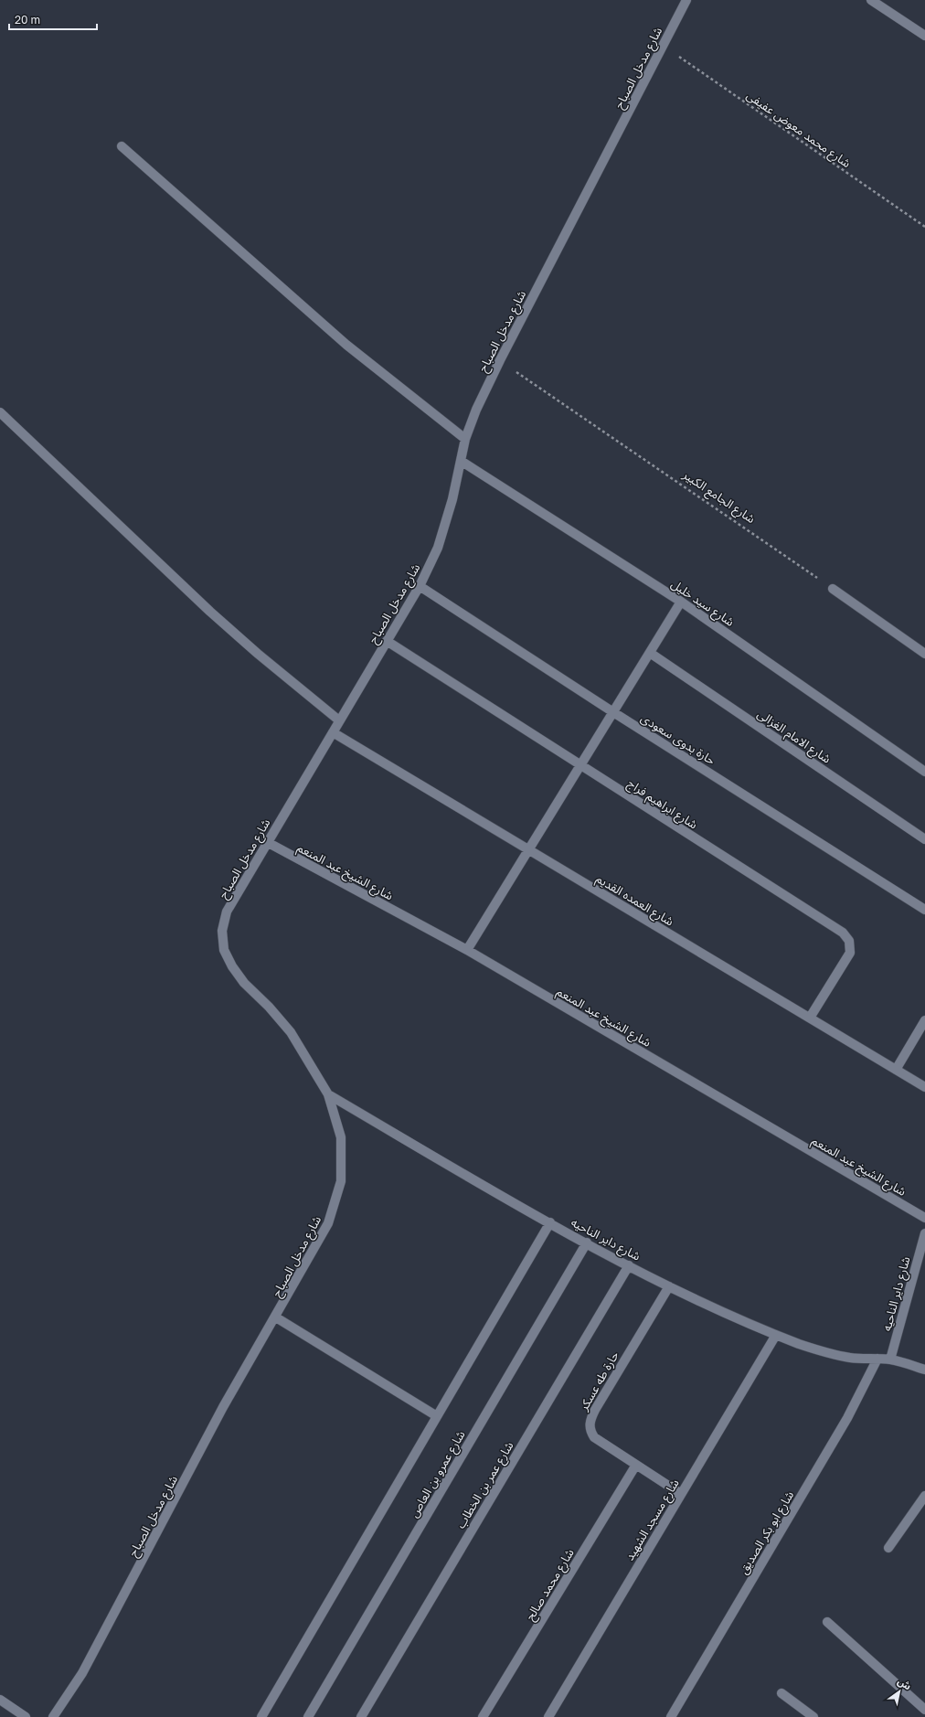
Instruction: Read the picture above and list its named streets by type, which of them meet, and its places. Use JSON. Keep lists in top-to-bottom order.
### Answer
{
  "streets": {
    "street": [
      "شارع مدخل الصباح",
      "شارع سيد خليل",
      "شارع الامام الغزالى",
      "حارة بدوى سعودى",
      "شارع ابراهيم فراج",
      "شارع الشيخ عبد المنعم",
      "شارع العمده القديم",
      "شارع داير الناحيه",
      "حارة طه عسكر",
      "شارع عمرو بن العاص",
      "شارع عمر بن الخطاب",
      "شارع مسجد الشهيد",
      "شارع ابو بكر الصديق",
      "شارع محمد صالح"
    ],
    "path": ["شارع محمد معوض عفيفى", "شارع الجامع الكبير"]
  },
  "crossings": [
    ["شارع مدخل الصباح", "شارع محمد معوض عفيفى"],
    ["شارع مدخل الصباح", "شارع الجامع الكبير"],
    ["شارع مدخل الصباح", "شارع سيد خليل"],
    ["شارع مدخل الصباح", "حارة بدوى سعودى"],
    ["شارع مدخل الصباح", "شارع ابراهيم فراج"],
    ["شارع مدخل الصباح", "شارع الشيخ عبد المنعم"],
    ["شارع مدخل الصباح", "شارع العمده القديم"],
    ["شارع مدخل الصباح", "شارع داير الناحيه"],
    ["شارع ابراهيم فراج", "شارع العمده القديم"],
    ["شارع داير الناحيه", "حارة طه عسكر"],
    ["شارع داير الناحيه", "شارع عمرو بن العاص"],
    ["شارع داير الناحيه", "شارع عمر بن الخطاب"],
    ["شارع داير الناحيه", "شارع مسجد الشهيد"],
    ["شارع داير الناحيه", "شارع ابو بكر الصديق"],
    ["حارة طه عسكر", "شارع مسجد الشهيد"],
    ["حارة طه عسكر", "شارع محمد صالح"]
  ],
  "scale_bar": "20 m",
  "north": "top right"
}
